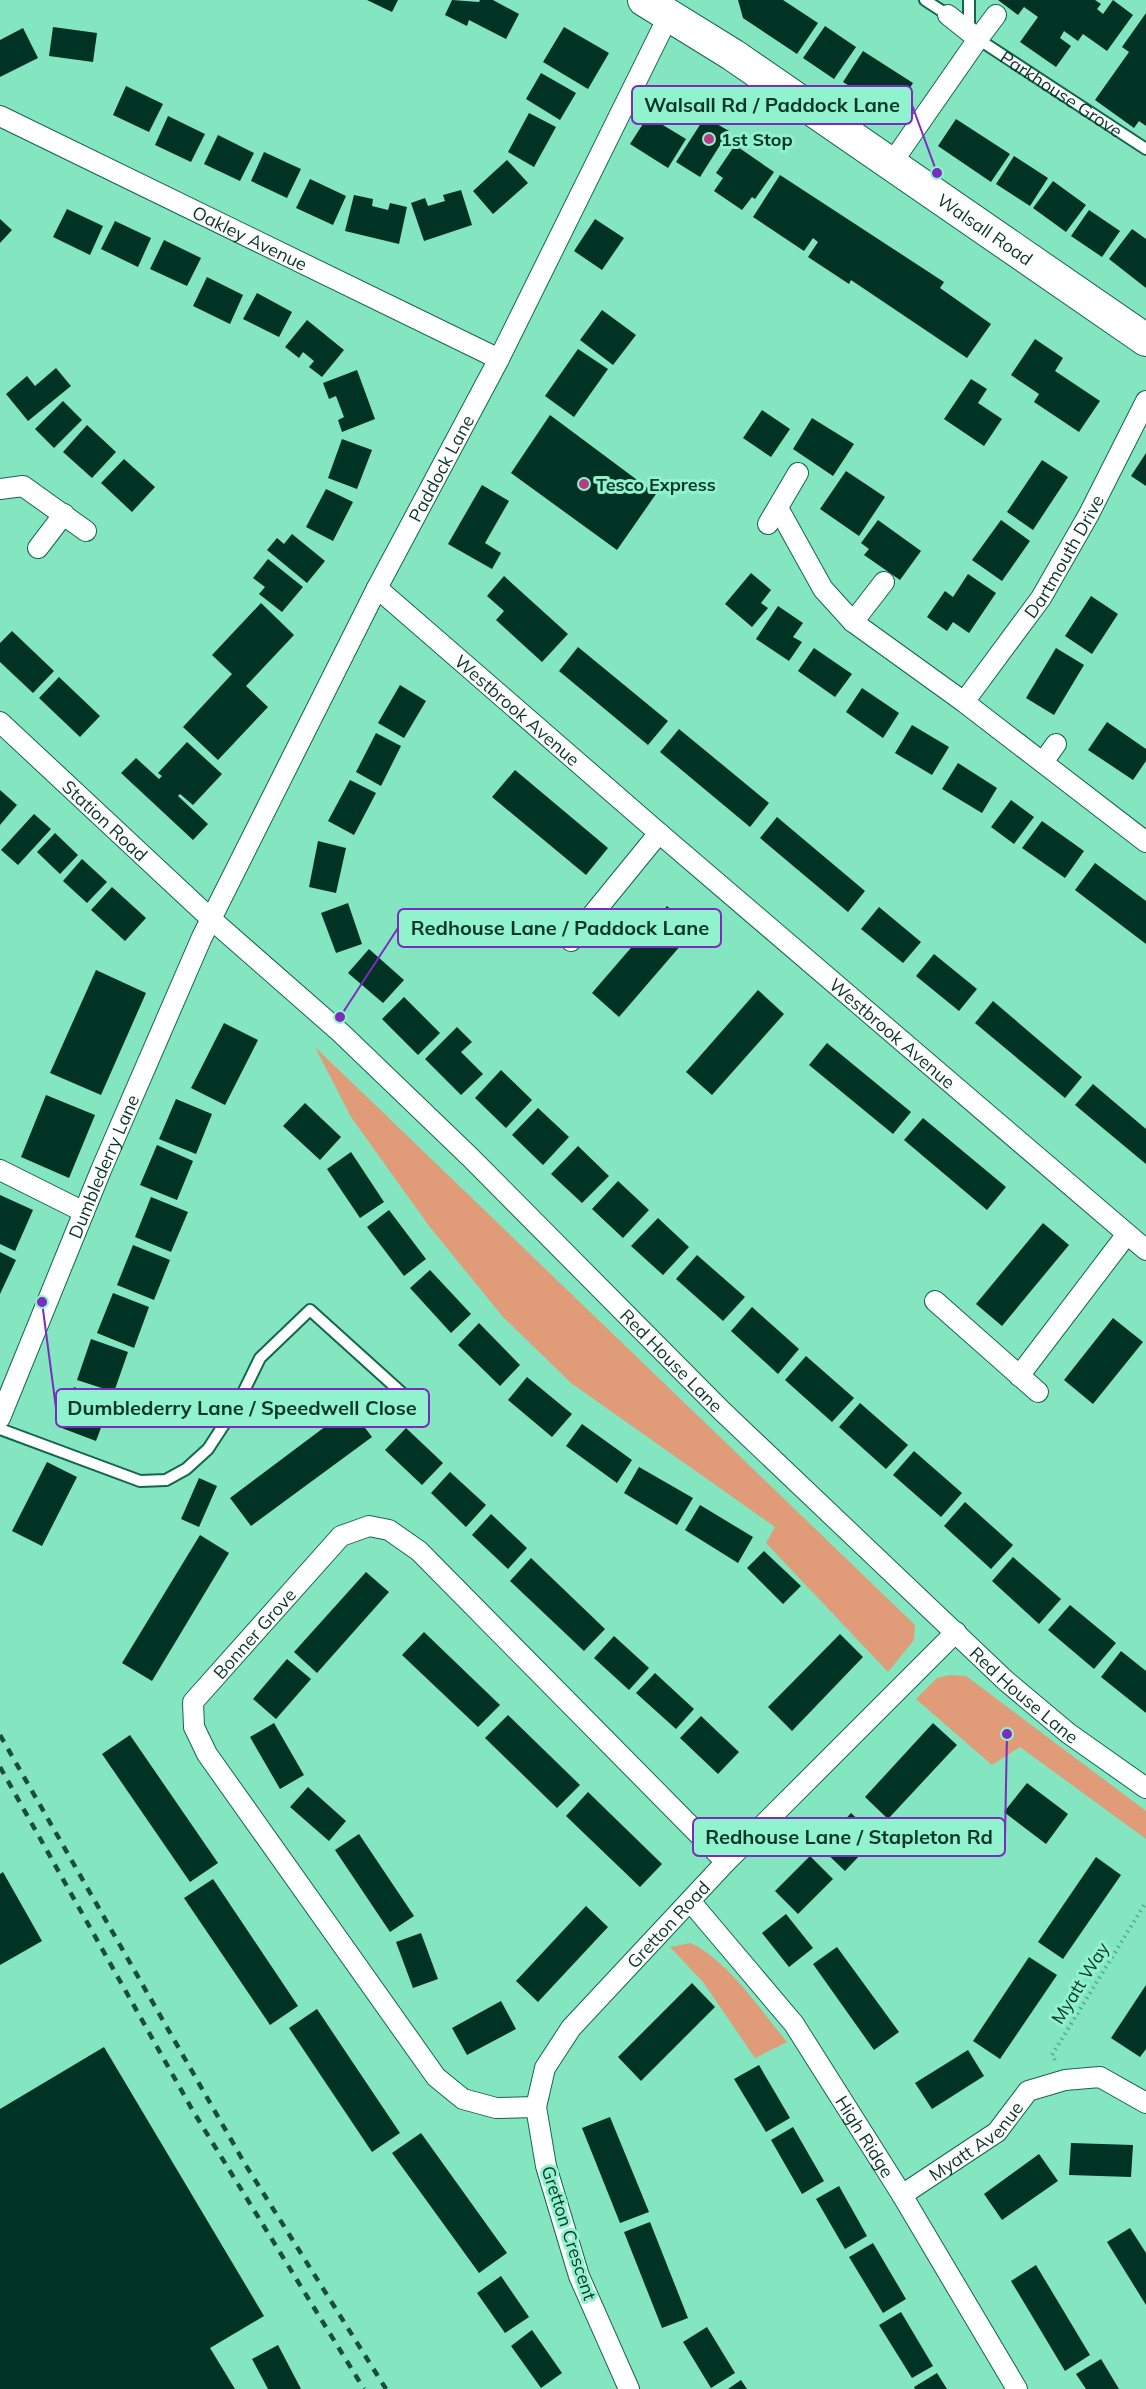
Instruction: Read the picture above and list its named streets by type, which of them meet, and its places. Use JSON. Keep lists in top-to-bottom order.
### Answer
{
  "streets": {
    "main road": ["Walsall Road"],
    "street": [
      "Parkhouse Grove",
      "Oakley Avenue",
      "Paddock Lane",
      "Dartmouth Drive",
      "Westbrook Avenue",
      "Station Road",
      "Dumblederry Lane",
      "Red House Lane",
      "Bonner Grove",
      "Gretton Road",
      "High Ridge",
      "Myatt Avenue",
      "Gretton Crescent"
    ],
    "path": ["Myatt Way"]
  },
  "crossings": [
    ["Walsall Road", "Paddock Lane"],
    ["Oakley Avenue", "Paddock Lane"],
    ["Paddock Lane", "Westbrook Avenue"],
    ["Paddock Lane", "Station Road"],
    ["Paddock Lane", "Dumblederry Lane"],
    ["Paddock Lane", "Red House Lane"],
    ["Station Road", "Dumblederry Lane"],
    ["Station Road", "Red House Lane"],
    ["Dumblederry Lane", "Red House Lane"],
    ["Red House Lane", "Gretton Road"],
    ["Bonner Grove", "Gretton Road"],
    ["Bonner Grove", "Gretton Crescent"],
    ["Gretton Road", "High Ridge"],
    ["Gretton Road", "Gretton Crescent"],
    ["Myatt Way", "Myatt Avenue"],
    ["High Ridge", "Myatt Avenue"]
  ],
  "places": [
    "1st Stop",
    "Walsall Rd / Paddock Lane",
    "Tesco Express",
    "Redhouse Lane / Paddock Lane",
    "Dumblederry Lane / Speedwell Close",
    "Redhouse Lane / Stapleton Rd"
  ]
}
